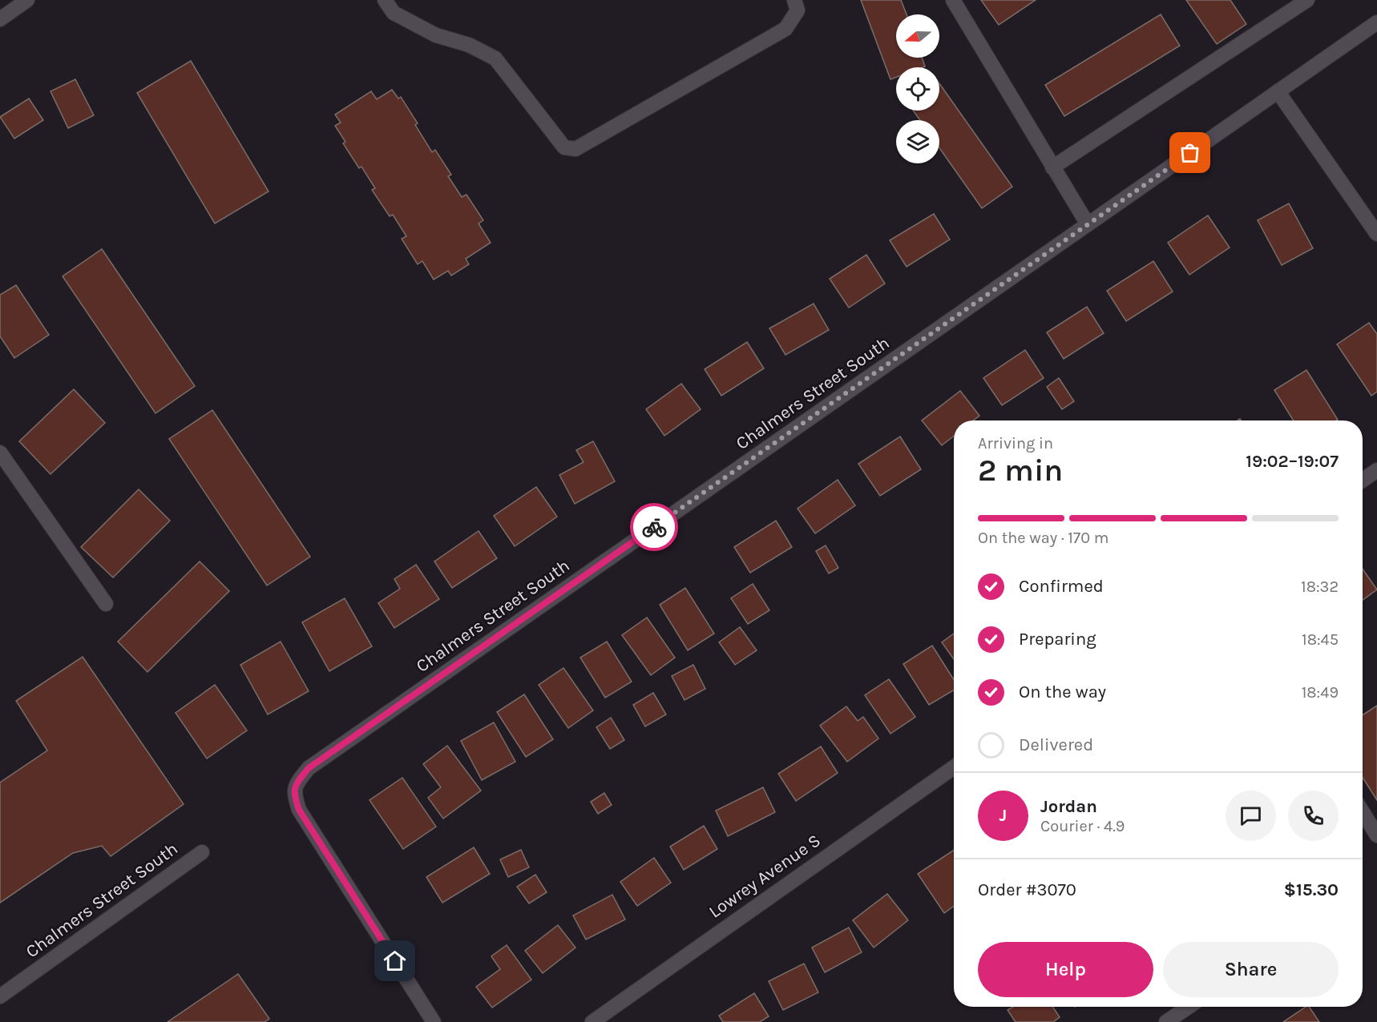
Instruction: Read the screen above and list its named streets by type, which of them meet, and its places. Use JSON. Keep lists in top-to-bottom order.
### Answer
{
  "streets": {
    "street": ["Chalmers Street South", "Lowrey Avenue S"]
  },
  "north": "left",
  "page": {
    "heading": ["2 min", "Arriving in", "19:02–19:07"],
    "panel": [
      "Jordan",
      "Courier · 4.9",
      "Order #3070",
      "$15.30"
    ],
    "bar": "On the way · 170 m",
    "list": [
      ["Confirmed", "18:32"],
      ["Preparing", "18:45"],
      ["On the way", "18:49"],
      "Delivered"
    ],
    "round": "J",
    "buttons": ["Help", "Share"]
  }
}
